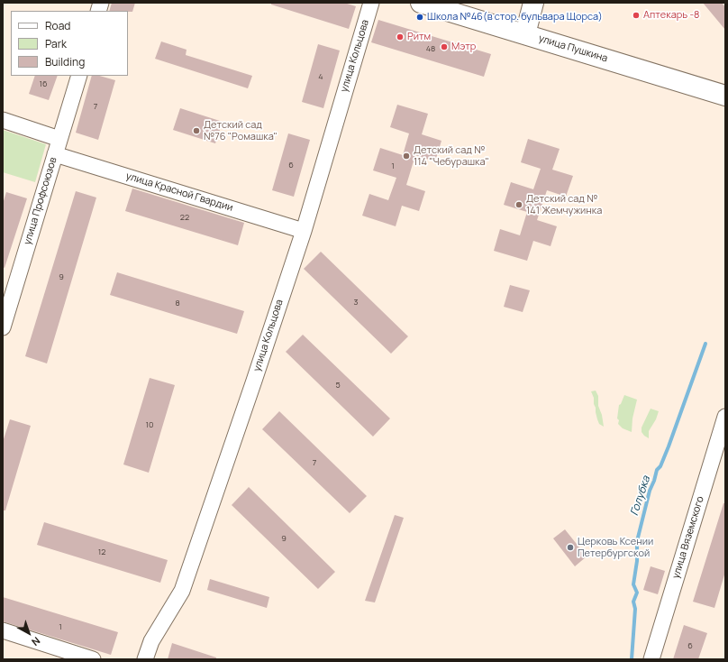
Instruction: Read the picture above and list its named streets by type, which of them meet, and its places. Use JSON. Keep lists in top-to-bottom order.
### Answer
{
  "streets": {
    "main road": ["улица Пушкина"],
    "street": [
      "улица Кольцова",
      "улица Красной Гвардии",
      "улица Профсоюзов",
      "улица Вяземского"
    ]
  },
  "crossings": [
    ["улица Кольцова", "улица Красной Гвардии"],
    ["улица Красной Гвардии", "улица Профсоюзов"]
  ],
  "water": ["Голубка"],
  "places": [
    "Аптекарь -8",
    "Школа №46(в стор. бульвара Щорса)",
    "Ритм",
    "Мэтр",
    "Детский сад №76 \"Ромашка\"",
    "Детский сад № 114 \"Чебурашка\"",
    "Детский сад № 141 Жемчужинка",
    "Церковь Ксении Петербургской"
  ],
  "house_numbers": [
    "48",
    "4",
    "16",
    "7",
    "6",
    "1",
    "22",
    "9",
    "3",
    "8",
    "5",
    "10",
    "7",
    "9",
    "12",
    "1",
    "6"
  ],
  "legend": ["Road", "Park", "Building"],
  "north": "bottom right"
}
